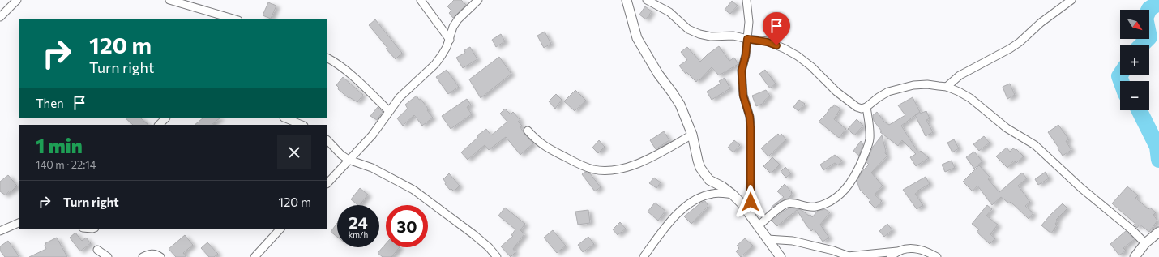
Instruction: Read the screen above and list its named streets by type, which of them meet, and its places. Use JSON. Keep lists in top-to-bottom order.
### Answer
{
  "north": "bottom right",
  "page": {
    "map_buttons": ["+", "−"],
    "turn": ["120 m", "Turn right"],
    "then": "Then",
    "heading": ["1 min", "140 m · 22:14"],
    "list": [
      {
        "name": "Turn right",
        "value": "120 m"
      }
    ],
    "speed": "24 km/h",
    "limit": "30"
  }
}
